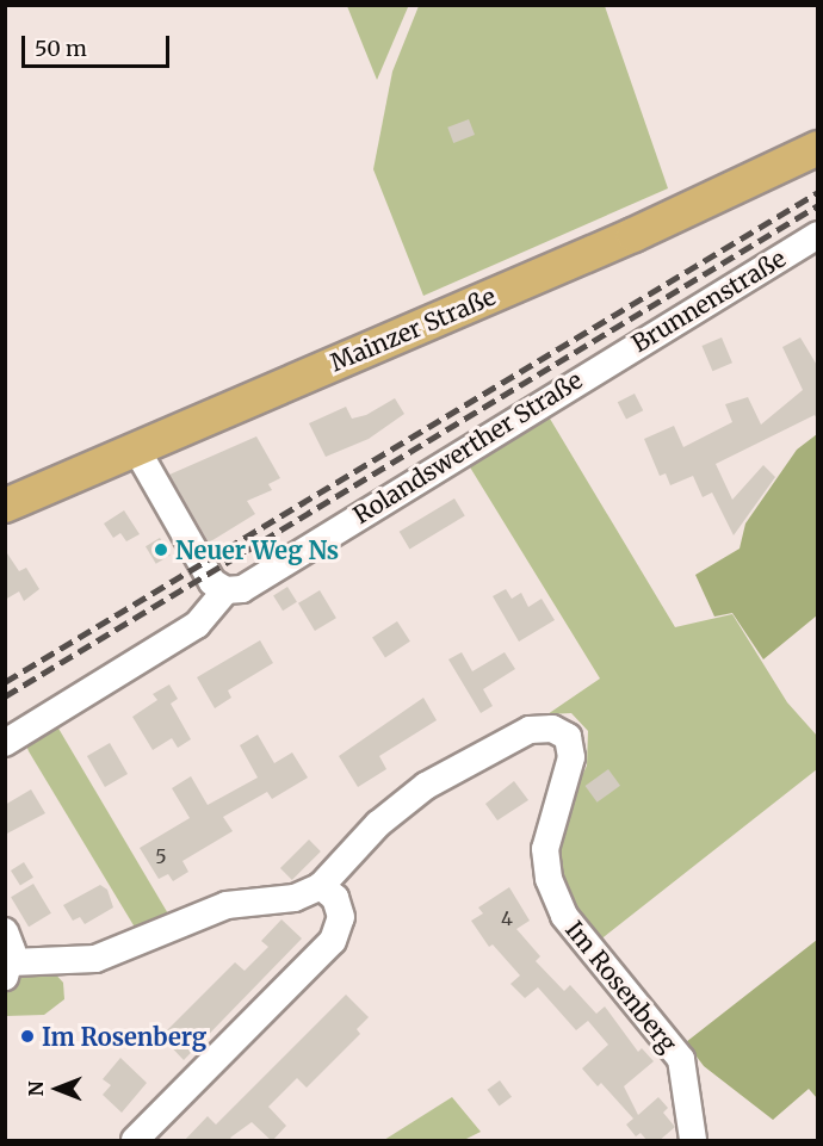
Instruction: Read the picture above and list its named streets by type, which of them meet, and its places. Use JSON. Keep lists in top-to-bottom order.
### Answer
{
  "streets": {
    "main road": ["Mainzer Straße"],
    "street": ["Brunnenstraße", "Rolandswerther Straße", "Im Rosenberg"]
  },
  "crossings": [
    ["Brunnenstraße", "Rolandswerther Straße"]
  ],
  "places": ["Neuer Weg Ns", "Im Rosenberg"],
  "house_numbers": ["5", "4"],
  "scale_bar": "50 m",
  "north": "left"
}
